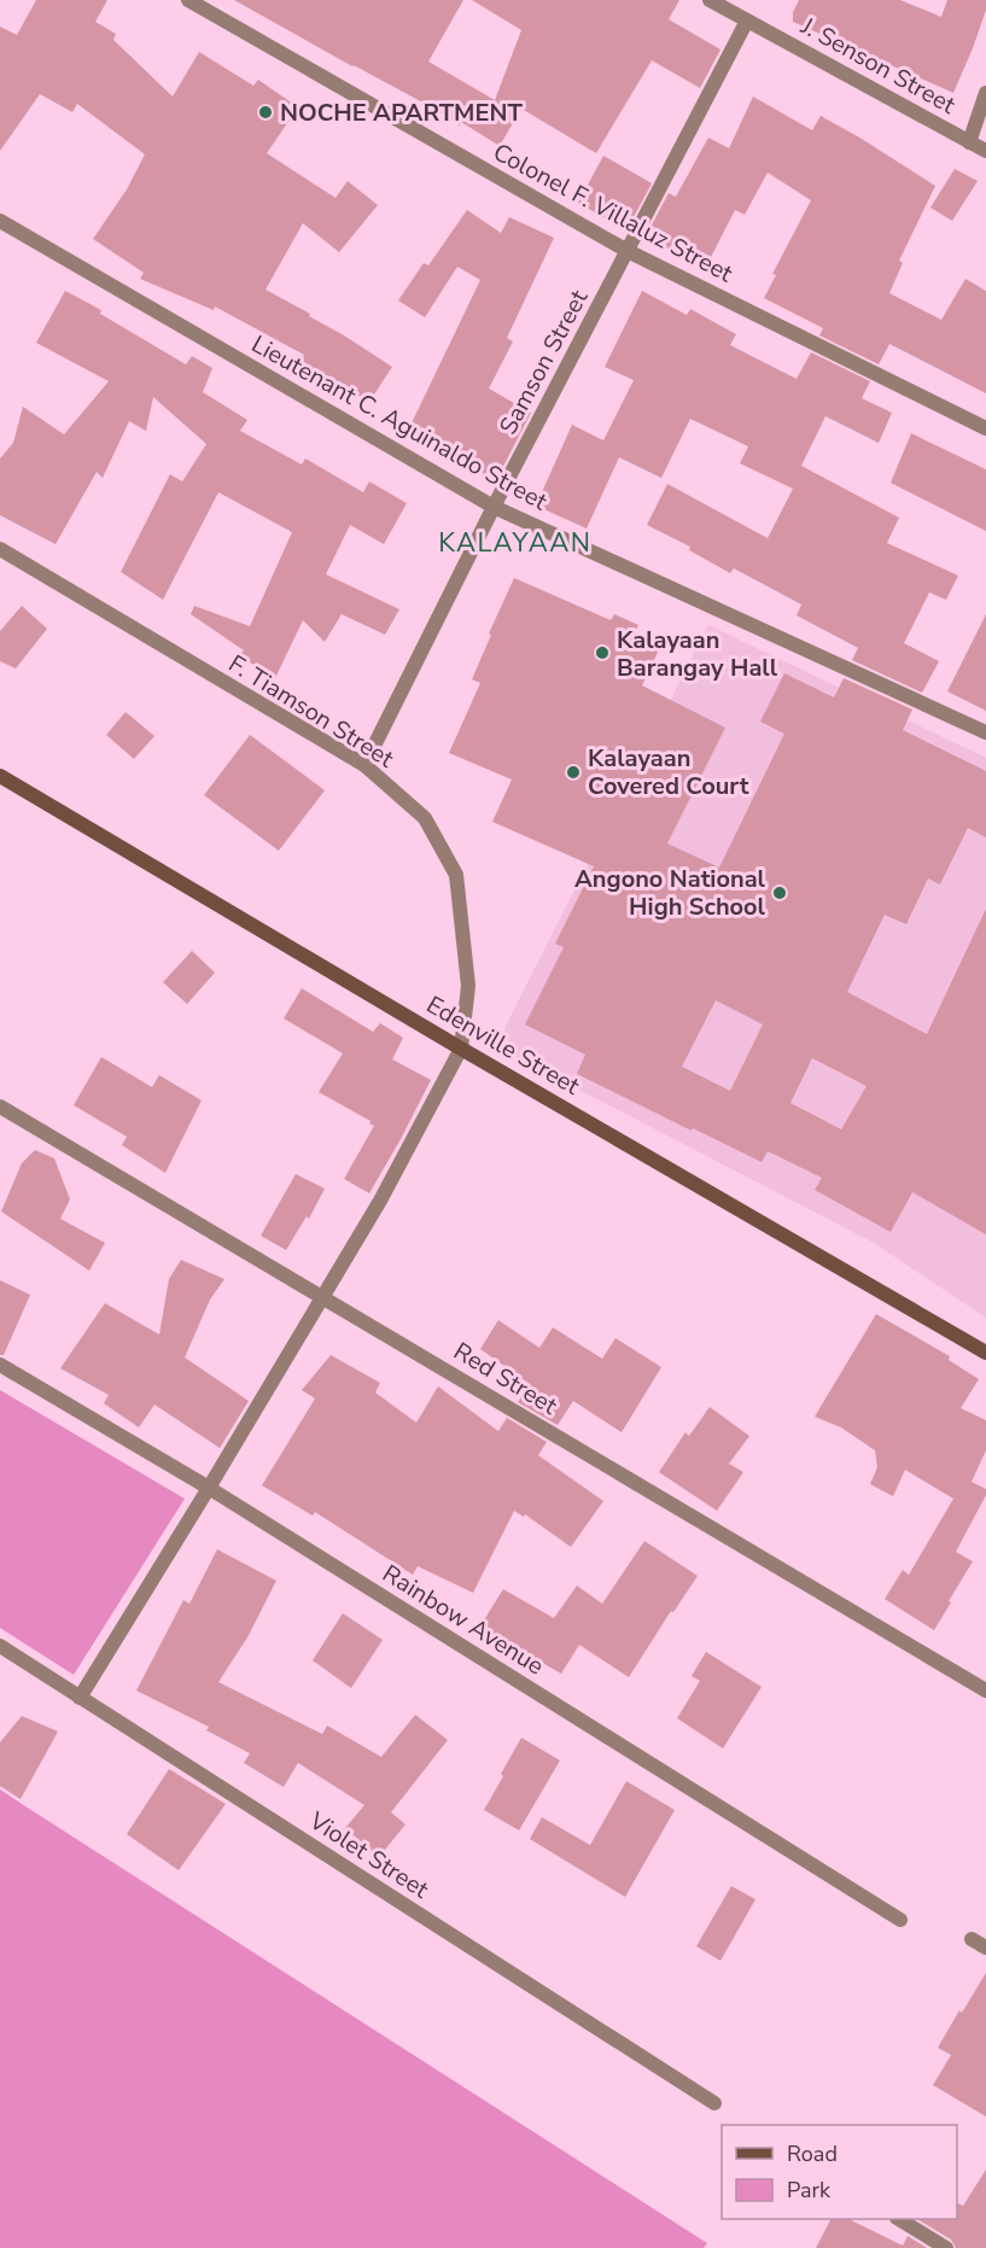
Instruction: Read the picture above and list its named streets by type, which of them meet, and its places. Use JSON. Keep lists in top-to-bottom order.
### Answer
{
  "streets": {
    "street": [
      "J. Senson Street",
      "Colonel F. Villaluz Street",
      "Samson Street",
      "Lieutenant C. Aguinaldo Street",
      "F. Tiamson Street",
      "Edenville Street",
      "Red Street",
      "Rainbow Avenue",
      "Violet Street"
    ]
  },
  "crossings": [
    ["J. Senson Street", "Samson Street"],
    ["Colonel F. Villaluz Street", "Samson Street"],
    ["Samson Street", "Lieutenant C. Aguinaldo Street"],
    ["Samson Street", "F. Tiamson Street"],
    ["F. Tiamson Street", "Edenville Street"]
  ],
  "districts": ["KALAYAAN"],
  "places": [
    "NOCHE APARTMENT",
    "Kalayaan Barangay Hall",
    "Kalayaan Covered Court",
    "Angono National High School"
  ],
  "legend": ["Road", "Park"]
}
